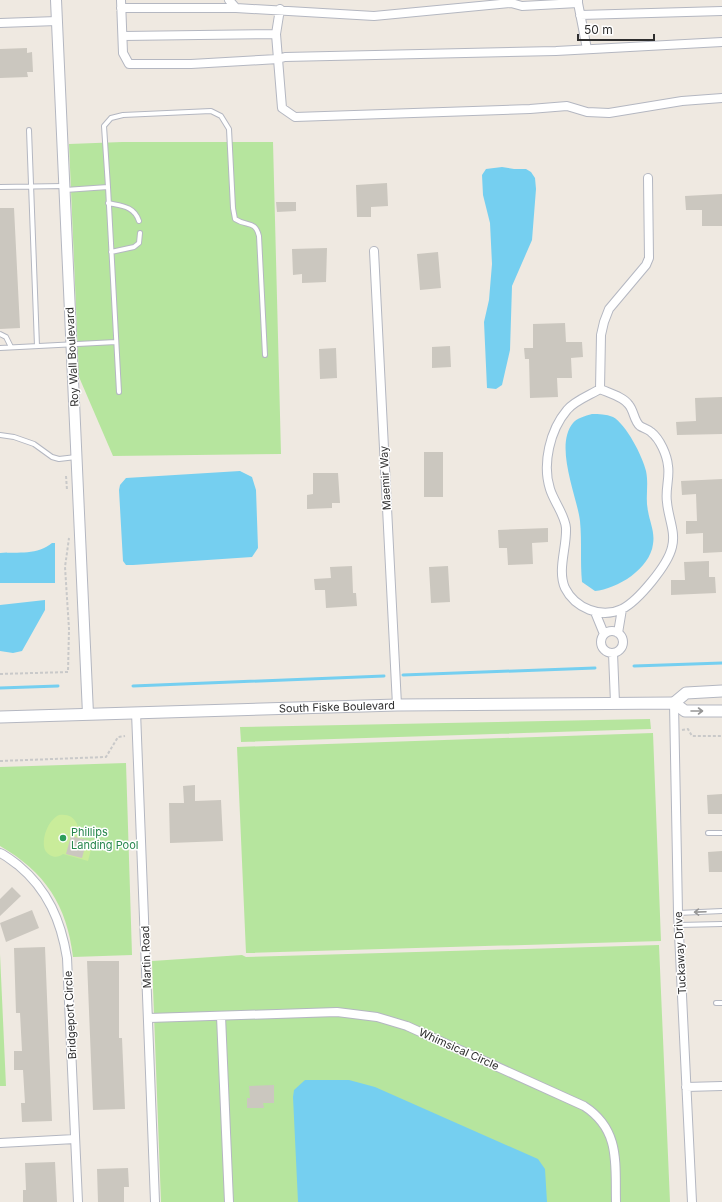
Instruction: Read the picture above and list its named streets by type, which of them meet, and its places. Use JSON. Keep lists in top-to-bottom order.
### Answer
{
  "streets": {
    "main road": ["South Fiske Boulevard"],
    "street": [
      "Roy Wall Boulevard",
      "Maemir Way",
      "Tuckaway Drive",
      "Martin Road",
      "Bridgeport Circle",
      "Whimsical Circle"
    ]
  },
  "crossings": [
    ["Roy Wall Boulevard", "South Fiske Boulevard"],
    ["Maemir Way", "South Fiske Boulevard"],
    ["South Fiske Boulevard", "Tuckaway Drive"],
    ["South Fiske Boulevard", "Martin Road"],
    ["Martin Road", "Whimsical Circle"]
  ],
  "places": ["Phillips Landing Pool"],
  "scale_bar": "50 m"
}
